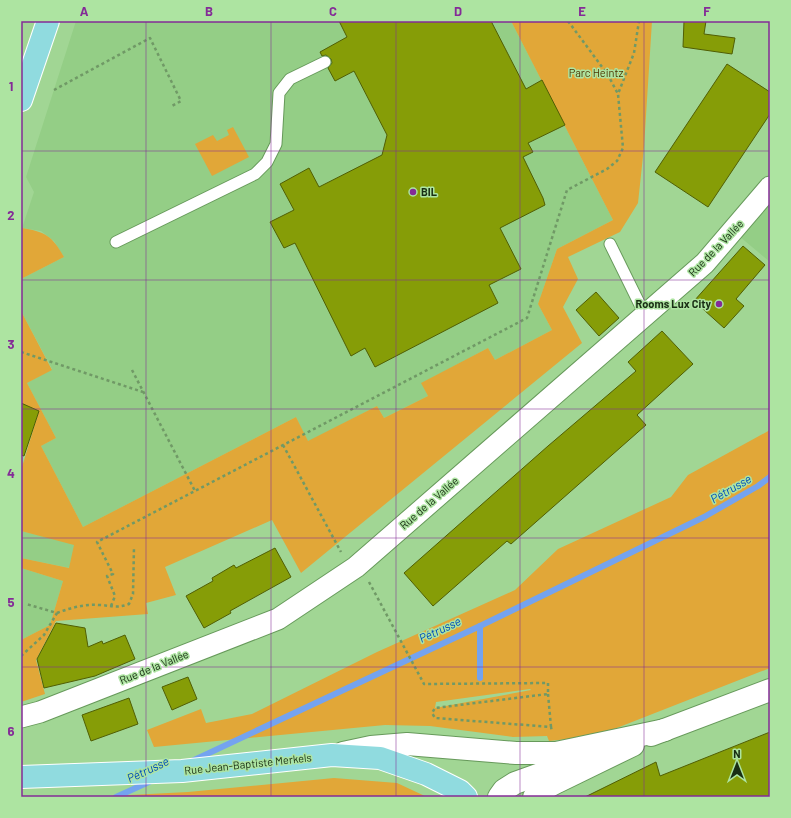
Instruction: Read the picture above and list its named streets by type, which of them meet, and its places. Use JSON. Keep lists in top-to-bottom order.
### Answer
{
  "streets": {
    "main road": ["Rue Jean-Baptiste Merkels"],
    "street": ["Rue de la Vallée"]
  },
  "water": ["Pétrusse"],
  "parks": ["Parc Heintz"],
  "places": ["BIL", "Rooms Lux City"],
  "north": "top",
  "grid": {
    "columns": [
      "A",
      "B",
      "C",
      "D",
      "E",
      "F"
    ],
    "rows": [
      "1",
      "2",
      "3",
      "4",
      "5",
      "6"
    ]
  }
}
